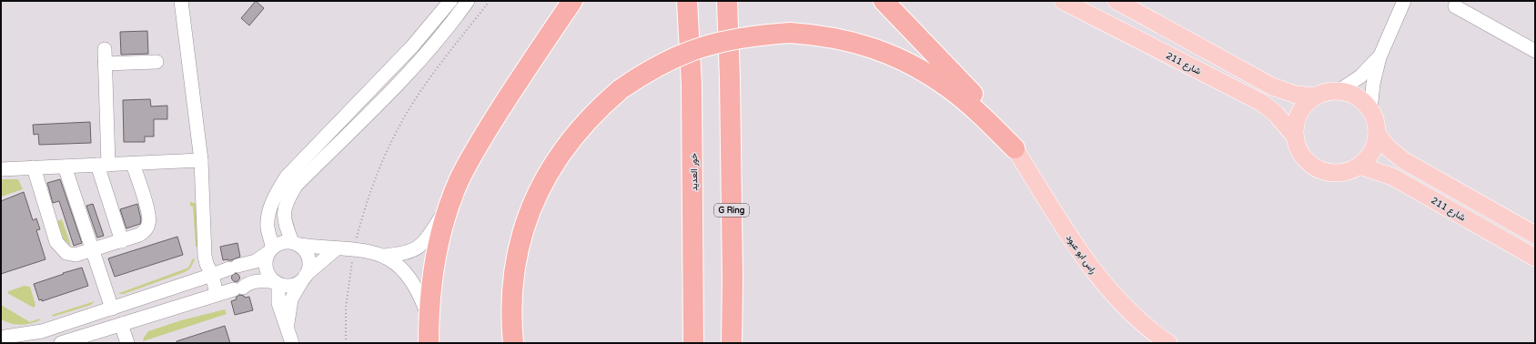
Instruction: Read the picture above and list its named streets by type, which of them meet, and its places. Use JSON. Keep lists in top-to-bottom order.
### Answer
{
  "streets": {
    "highway": ["خور العديد", "G Ring"],
    "main road": ["شارع 211", "راس ابو عبود"]
  }
}
